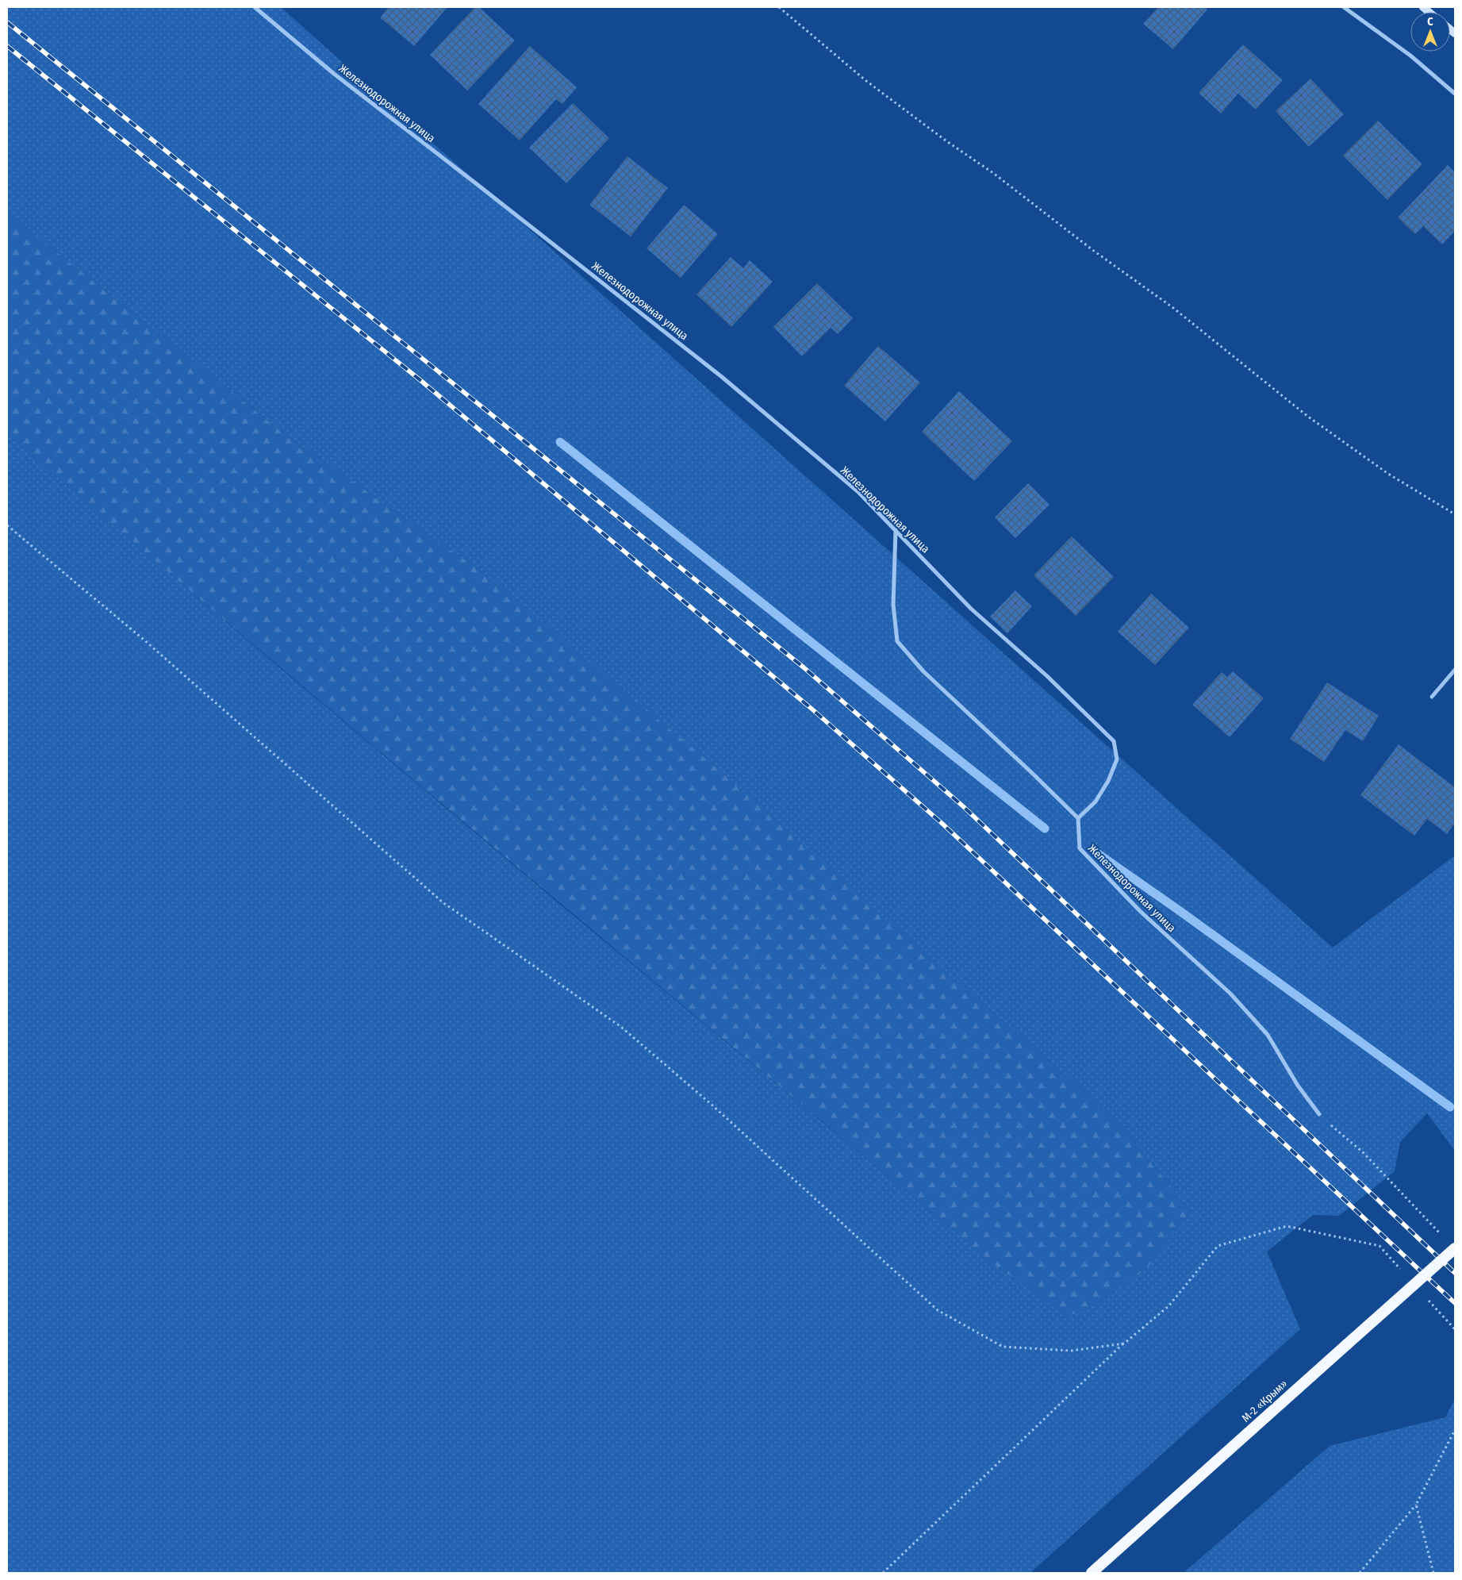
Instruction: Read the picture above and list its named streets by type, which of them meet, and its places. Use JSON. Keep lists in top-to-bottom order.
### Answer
{
  "streets": {
    "highway": ["М-2 «Крым»"],
    "street": ["Железнодорожная улица"]
  },
  "north": "top"
}
